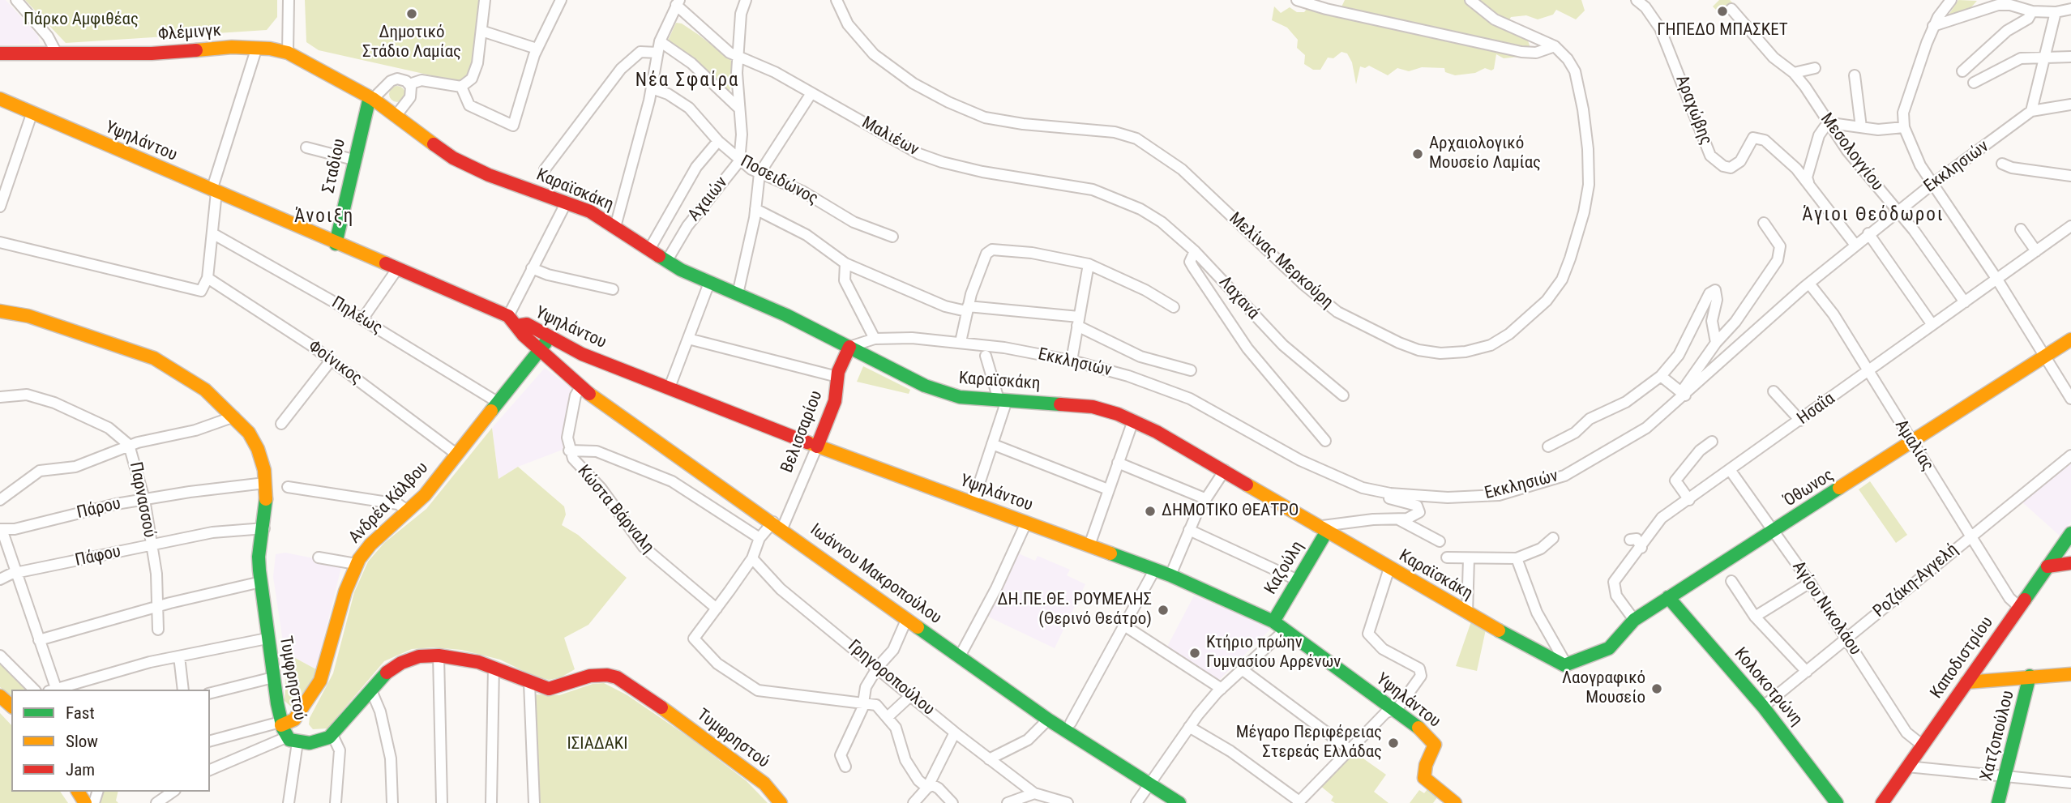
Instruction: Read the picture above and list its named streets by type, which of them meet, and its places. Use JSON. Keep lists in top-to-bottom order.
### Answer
{
  "streets": {
    "main road": [
      "Φλέμινγκ",
      "Υψηλάντου",
      "Σταδίου",
      "Καραϊσκάκη",
      "Βελισσαρίου",
      "Όθωνος",
      "Ανδρέα Κάλβου",
      "Καζούλη",
      "Ιωάννου Μακροπούλου",
      "Καποδιστρίου",
      "Τυμφρηστού",
      "Κολοκοτρώνη",
      "Χατζοπούλου"
    ],
    "street": [
      "Αραχώβης",
      "Μαλιέων",
      "Μεσολογγίου",
      "Εκκλησιών",
      "Ποσειδώνος",
      "Αχαιών",
      "Μελίνας Μερκούρη",
      "Λαχανά",
      "Πηλέως",
      "Φοίνικος",
      "Ησαΐα",
      "Αμαλίας",
      "Παρνασσού",
      "Πάρου",
      "Κώστα Βάρναλη",
      "Πάφου",
      "Ροζάκη-Αγγελή",
      "Αγίου Νικολάου",
      "Γρηγοροπούλου"
    ]
  },
  "crossings": [
    ["Φλέμινγκ", "Σταδίου"],
    ["Φλέμινγκ", "Καραϊσκάκη"],
    ["Αραχώβης", "Εκκλησιών"],
    ["Μαλιέων", "Αχαιών"],
    ["Μαλιέων", "Λαχανά"],
    ["Υψηλάντου", "Σταδίου"],
    ["Υψηλάντου", "Βελισσαρίου"],
    ["Υψηλάντου", "Ανδρέα Κάλβου"],
    ["Υψηλάντου", "Καζούλη"],
    ["Υψηλάντου", "Ιωάννου Μακροπούλου"],
    ["Μεσολογγίου", "Εκκλησιών"],
    ["Μεσολογγίου", "Ησαΐα"],
    ["Σταδίου", "Καραϊσκάκη"],
    ["Εκκλησιών", "Καραϊσκάκη"],
    ["Εκκλησιών", "Βελισσαρίου"],
    ["Εκκλησιών", "Αμαλίας"],
    ["Ποσειδώνος", "Αχαιών"],
    ["Καραϊσκάκη", "Αχαιών"],
    ["Καραϊσκάκη", "Βελισσαρίου"],
    ["Καραϊσκάκη", "Όθωνος"],
    ["Καραϊσκάκη", "Καζούλη"],
    ["Πηλέως", "Ανδρέα Κάλβου"],
    ["Φοίνικος", "Ανδρέα Κάλβου"],
    ["Ησαΐα", "Αμαλίας"],
    ["Ησαΐα", "Όθωνος"],
    ["Ησαΐα", "Αγίου Νικολάου"],
    ["Βελισσαρίου", "Κώστα Βάρναλη"],
    ["Βελισσαρίου", "Ιωάννου Μακροπούλου"],
    ["Βελισσαρίου", "Γρηγοροπούλου"],
    ["Αμαλίας", "Όθωνος"],
    ["Αμαλίας", "Ροζάκη-Αγγελή"],
    ["Αμαλίας", "Καποδιστρίου"],
    ["Όθωνος", "Αγίου Νικολάου"],
    ["Όθωνος", "Κολοκοτρώνη"],
    ["Παρνασσού", "Πάρου"],
    ["Παρνασσού", "Πάφου"],
    ["Ανδρέα Κάλβου", "Τυμφρηστού"],
    ["Πάρου", "Τυμφρηστού"],
    ["Κώστα Βάρναλη", "Ιωάννου Μακροπούλου"],
    ["Πάφου", "Τυμφρηστού"],
    ["Ροζάκη-Αγγελή", "Αγίου Νικολάου"],
    ["Ροζάκη-Αγγελή", "Κολοκοτρώνη"],
    ["Αγίου Νικολάου", "Καποδιστρίου"]
  ],
  "districts": ["Νέα Σφαίρα", "Άγιοι Θεόδωροι", "Άνοιξη"],
  "parks": ["Πάρκο Αμφιθέας", "ΙΣΙΑΔΑΚΙ"],
  "places": [
    "ΓΗΠΕΔΟ ΜΠΑΣΚΕΤ",
    "Δημοτικό Στάδιο Λαμίας",
    "Αρχαιολογικό Μουσείο Λαμίας",
    "ΔΗΜΟΤΙΚΟ ΘΕΑΤΡΟ",
    "ΔΗ.ΠΕ.ΘΕ. ΡΟΥΜΕΛΗΣ (Θερινό Θεάτρο)",
    "Κτήριο πρώην Γυμνασίου Αρρένων",
    "Λαογραφικό Μουσείο",
    "Μέγαρο Περιφέρειας Στερεάς Ελλάδας"
  ],
  "legend": ["Fast", "Slow", "Jam"]
}
